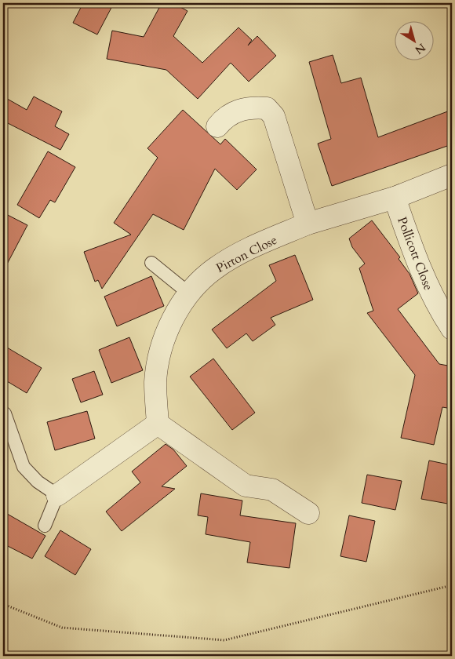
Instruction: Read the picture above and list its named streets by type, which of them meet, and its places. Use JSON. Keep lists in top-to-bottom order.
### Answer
{
  "streets": {
    "street": ["Pirton Close", "Pollicott Close"]
  },
  "crossings": [
    ["Pirton Close", "Pollicott Close"]
  ],
  "north": "bottom right"
}
